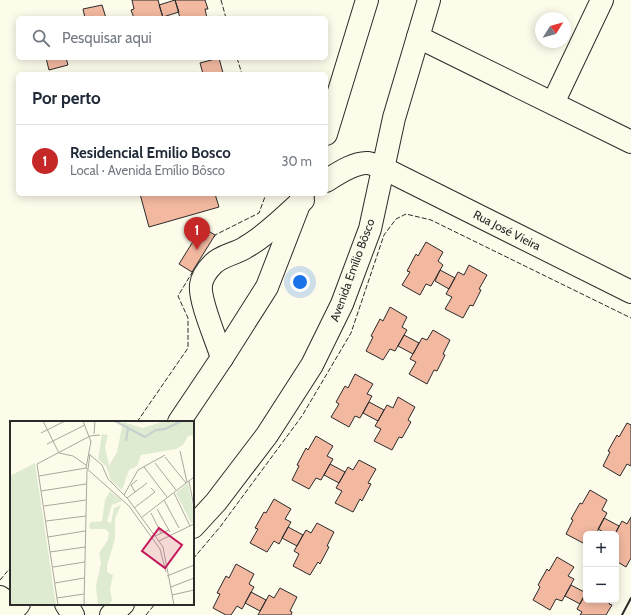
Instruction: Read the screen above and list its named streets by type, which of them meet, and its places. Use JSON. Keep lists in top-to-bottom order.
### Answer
{
  "streets": {
    "main road": ["Rua José Vieira", "Avenida Emílio Bôsco"]
  },
  "crossings": [
    ["Rua José Vieira", "Avenida Emílio Bôsco"]
  ],
  "north": "top right",
  "page": {
    "search": "Pesquisar aqui",
    "heading": "Por perto",
    "list": [
      {
        "mark": "1",
        "name": "Residencial Emilio Bosco",
        "note": "Local · Avenida Emílio Bôsco",
        "value": "30 m"
      }
    ],
    "pins": "1",
    "map_buttons": ["+", "−"]
  }
}
